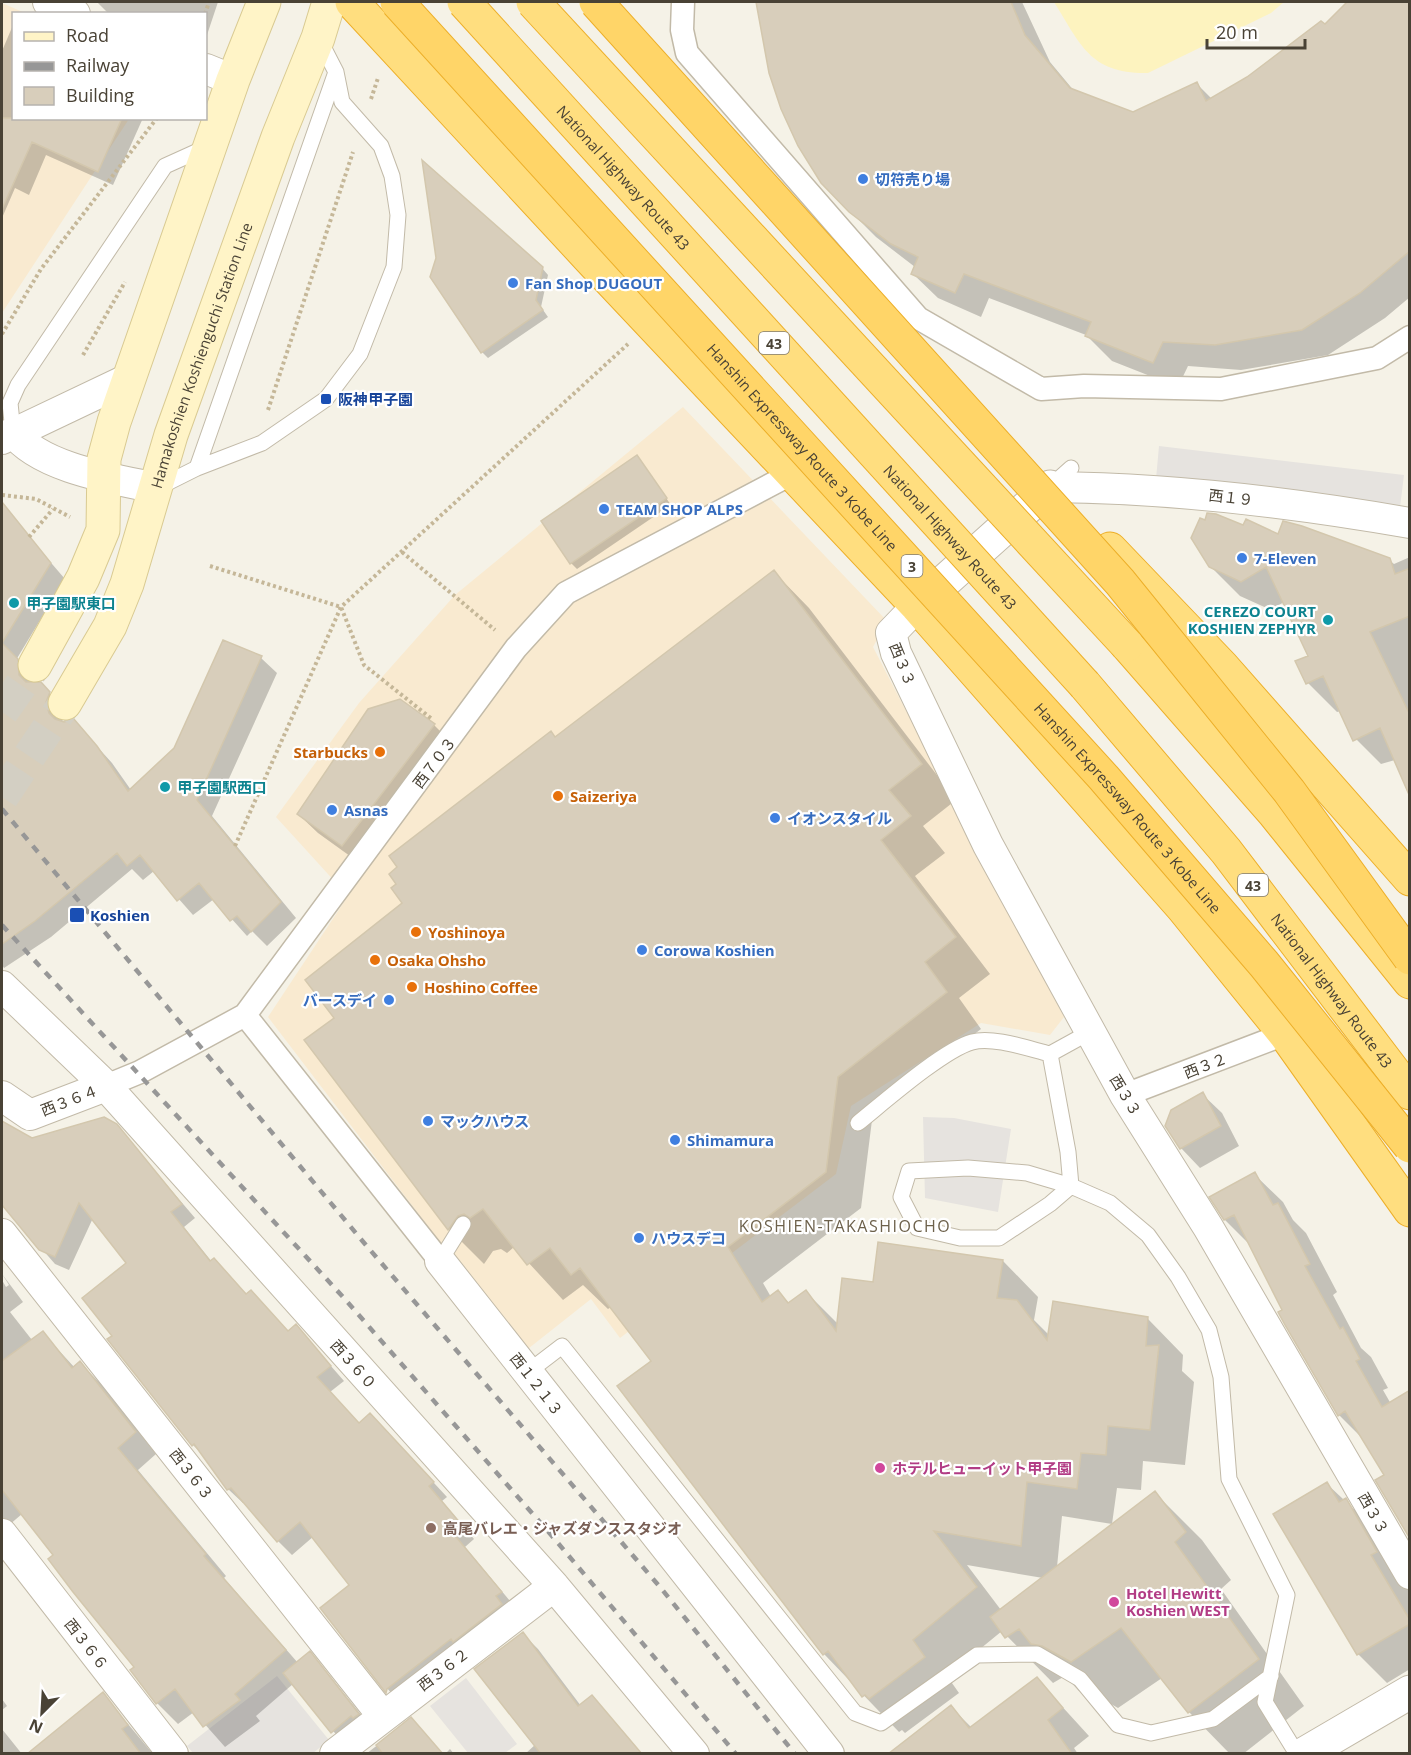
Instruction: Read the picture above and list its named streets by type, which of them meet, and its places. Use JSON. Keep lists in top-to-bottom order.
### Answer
{
  "streets": {
    "highway": [
      "National Highway Route 43",
      "43",
      "Hanshin Expressway Route 3 Kobe Line",
      "3"
    ],
    "main road": ["Hamakoshien Koshienguchi Station Line"],
    "street": [
      "西１９",
      "西３３",
      "西７０３",
      "西３２",
      "西３６４",
      "西３６０",
      "西１２１３",
      "西３６３",
      "西３６６",
      "西３６２"
    ]
  },
  "crossings": [
    ["西３３", "西３２"],
    ["西７０３", "西３６４"],
    ["西７０３", "西３６０"],
    ["西７０３", "西１２１３"],
    ["西３６４", "西３６０"],
    ["西３６０", "西３６２"],
    ["西３６３", "西３６２"]
  ],
  "districts": ["KOSHIEN-TAKASHIOCHO"],
  "places": {
    "other": [
      "切符売り場",
      "Fan Shop DUGOUT",
      "TEAM SHOP ALPS",
      "7-Eleven",
      "甲子園駅東口",
      "CEREZO COURT KOSHIEN ZEPHYR",
      "Starbucks",
      "甲子園駅西口",
      "Saizeriya",
      "Asnas",
      "イオンスタイル",
      "Yoshinoya",
      "Corowa Koshien",
      "Osaka Ohsho",
      "Hoshino Coffee",
      "バースデイ",
      "マックハウス",
      "Shimamura",
      "ハウスデコ",
      "ホテルヒューイット甲子園",
      "高尾バレエ・ジャズダンススタジオ",
      "Hotel Hewitt Koshien WEST"
    ],
    "transit": ["阪神甲子園", "Koshien"]
  },
  "legend": ["Road", "Railway", "Building"],
  "scale_bar": "20 m",
  "north": "bottom left"
}
